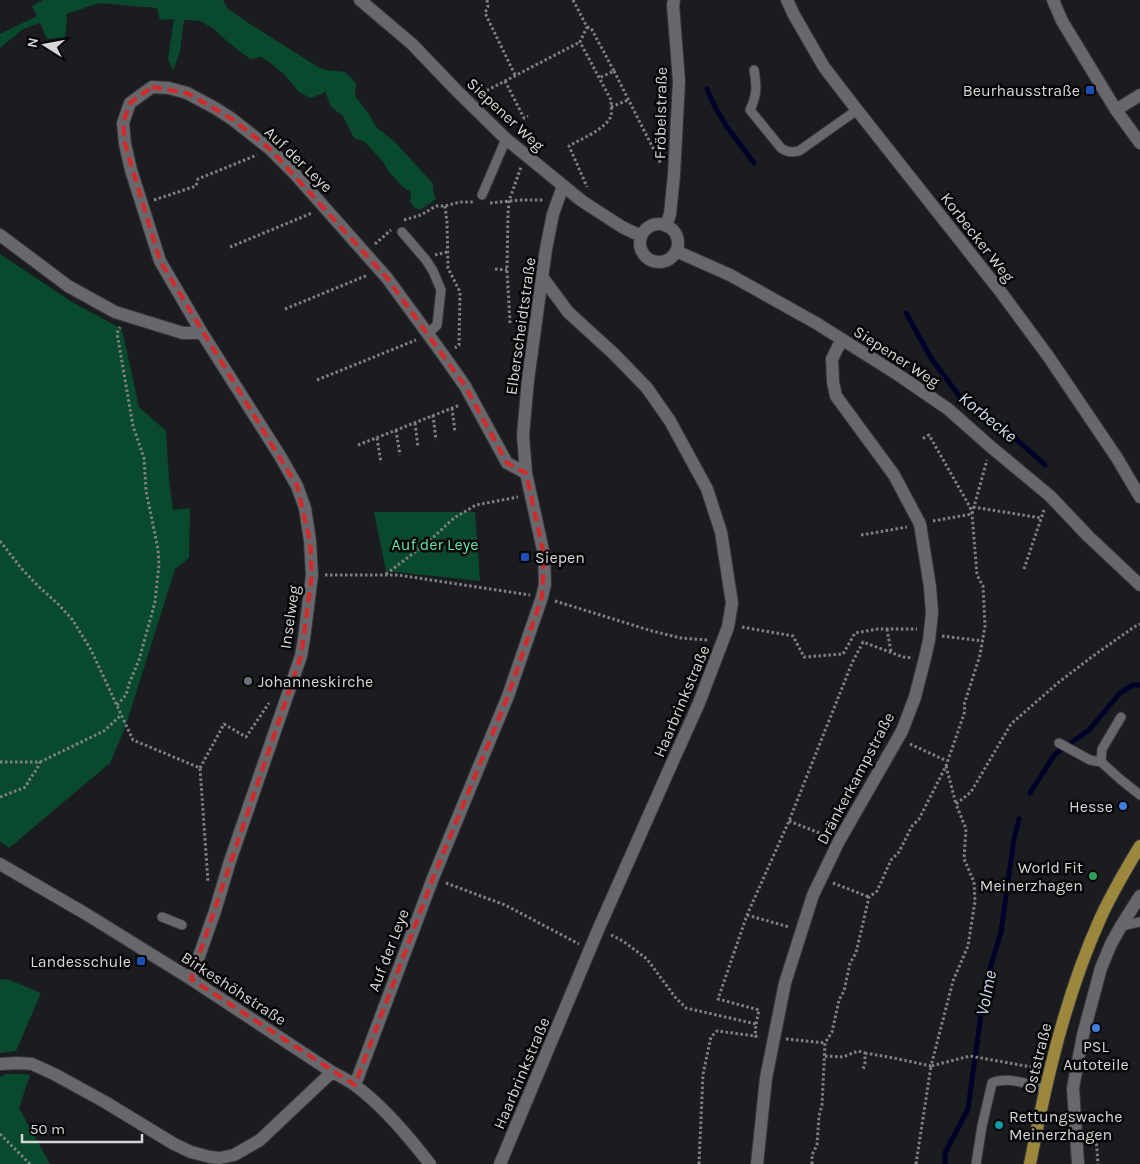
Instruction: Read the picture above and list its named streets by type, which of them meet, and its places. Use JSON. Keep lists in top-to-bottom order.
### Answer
{
  "streets": {
    "main road": ["Oststraße"],
    "street": [
      "Fröbelstraße",
      "Siepener Weg",
      "Auf der Leye",
      "Korbecker Weg",
      "Elberscheidtstraße",
      "Inselweg",
      "Haarbrinkstraße",
      "Dränkerkampstraße",
      "Birkeshöhstraße"
    ]
  },
  "crossings": [
    ["Fröbelstraße", "Siepener Weg"],
    ["Siepener Weg", "Elberscheidtstraße"],
    ["Siepener Weg", "Dränkerkampstraße"],
    ["Auf der Leye", "Elberscheidtstraße"],
    ["Auf der Leye", "Inselweg"],
    ["Auf der Leye", "Birkeshöhstraße"],
    ["Elberscheidtstraße", "Haarbrinkstraße"],
    ["Inselweg", "Birkeshöhstraße"]
  ],
  "water": ["Korbecke", "Volme"],
  "parks": ["Auf der Leye"],
  "places": {
    "transit": ["Beurhausstraße", "Siepen", "Landesschule"],
    "other": [
      "Johanneskirche",
      "Hesse",
      "World Fit Meinerzhagen",
      "PSL Autoteile",
      "Rettungswache Meinerzhagen"
    ]
  },
  "scale_bar": "50 m",
  "north": "left"
}
